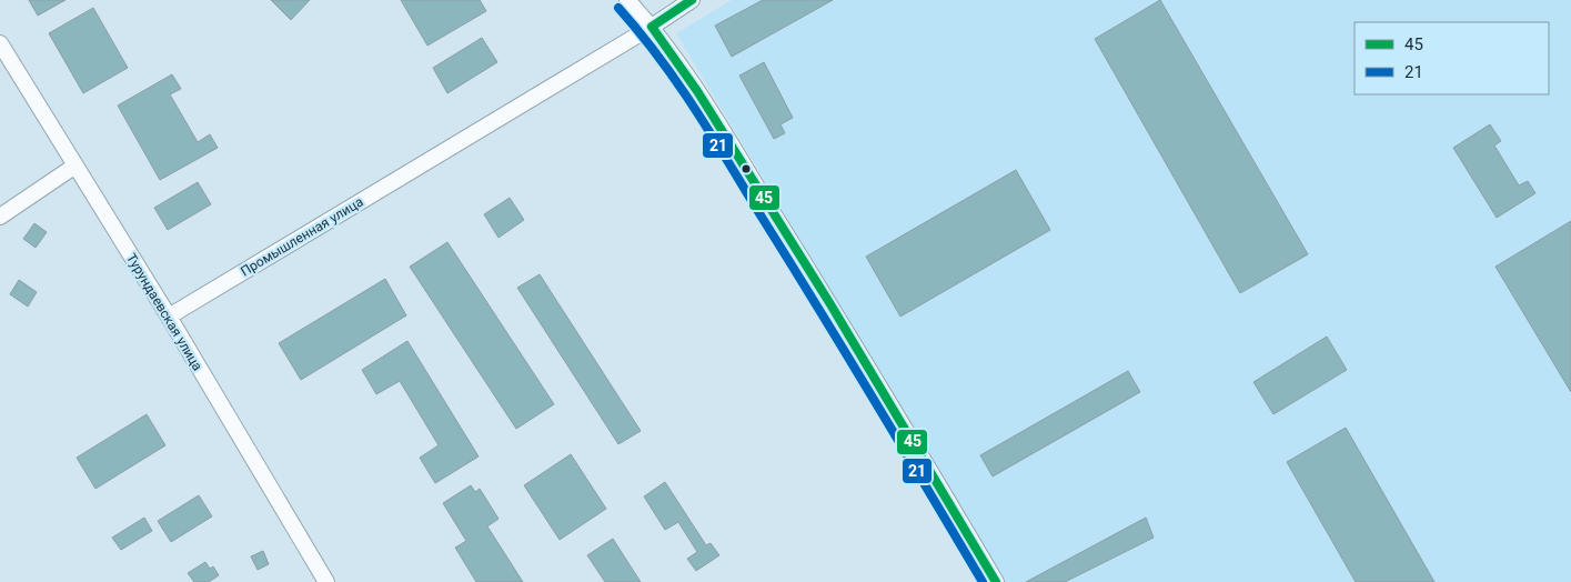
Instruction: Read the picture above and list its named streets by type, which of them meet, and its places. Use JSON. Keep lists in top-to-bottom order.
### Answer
{
  "streets": {
    "street": ["Промышленная улица", "Турундаевская улица"]
  },
  "crossings": [
    ["Промышленная улица", "Турундаевская улица"]
  ],
  "lines": ["transit line 45", "transit line 21"],
  "legend": ["45", "21"]
}
